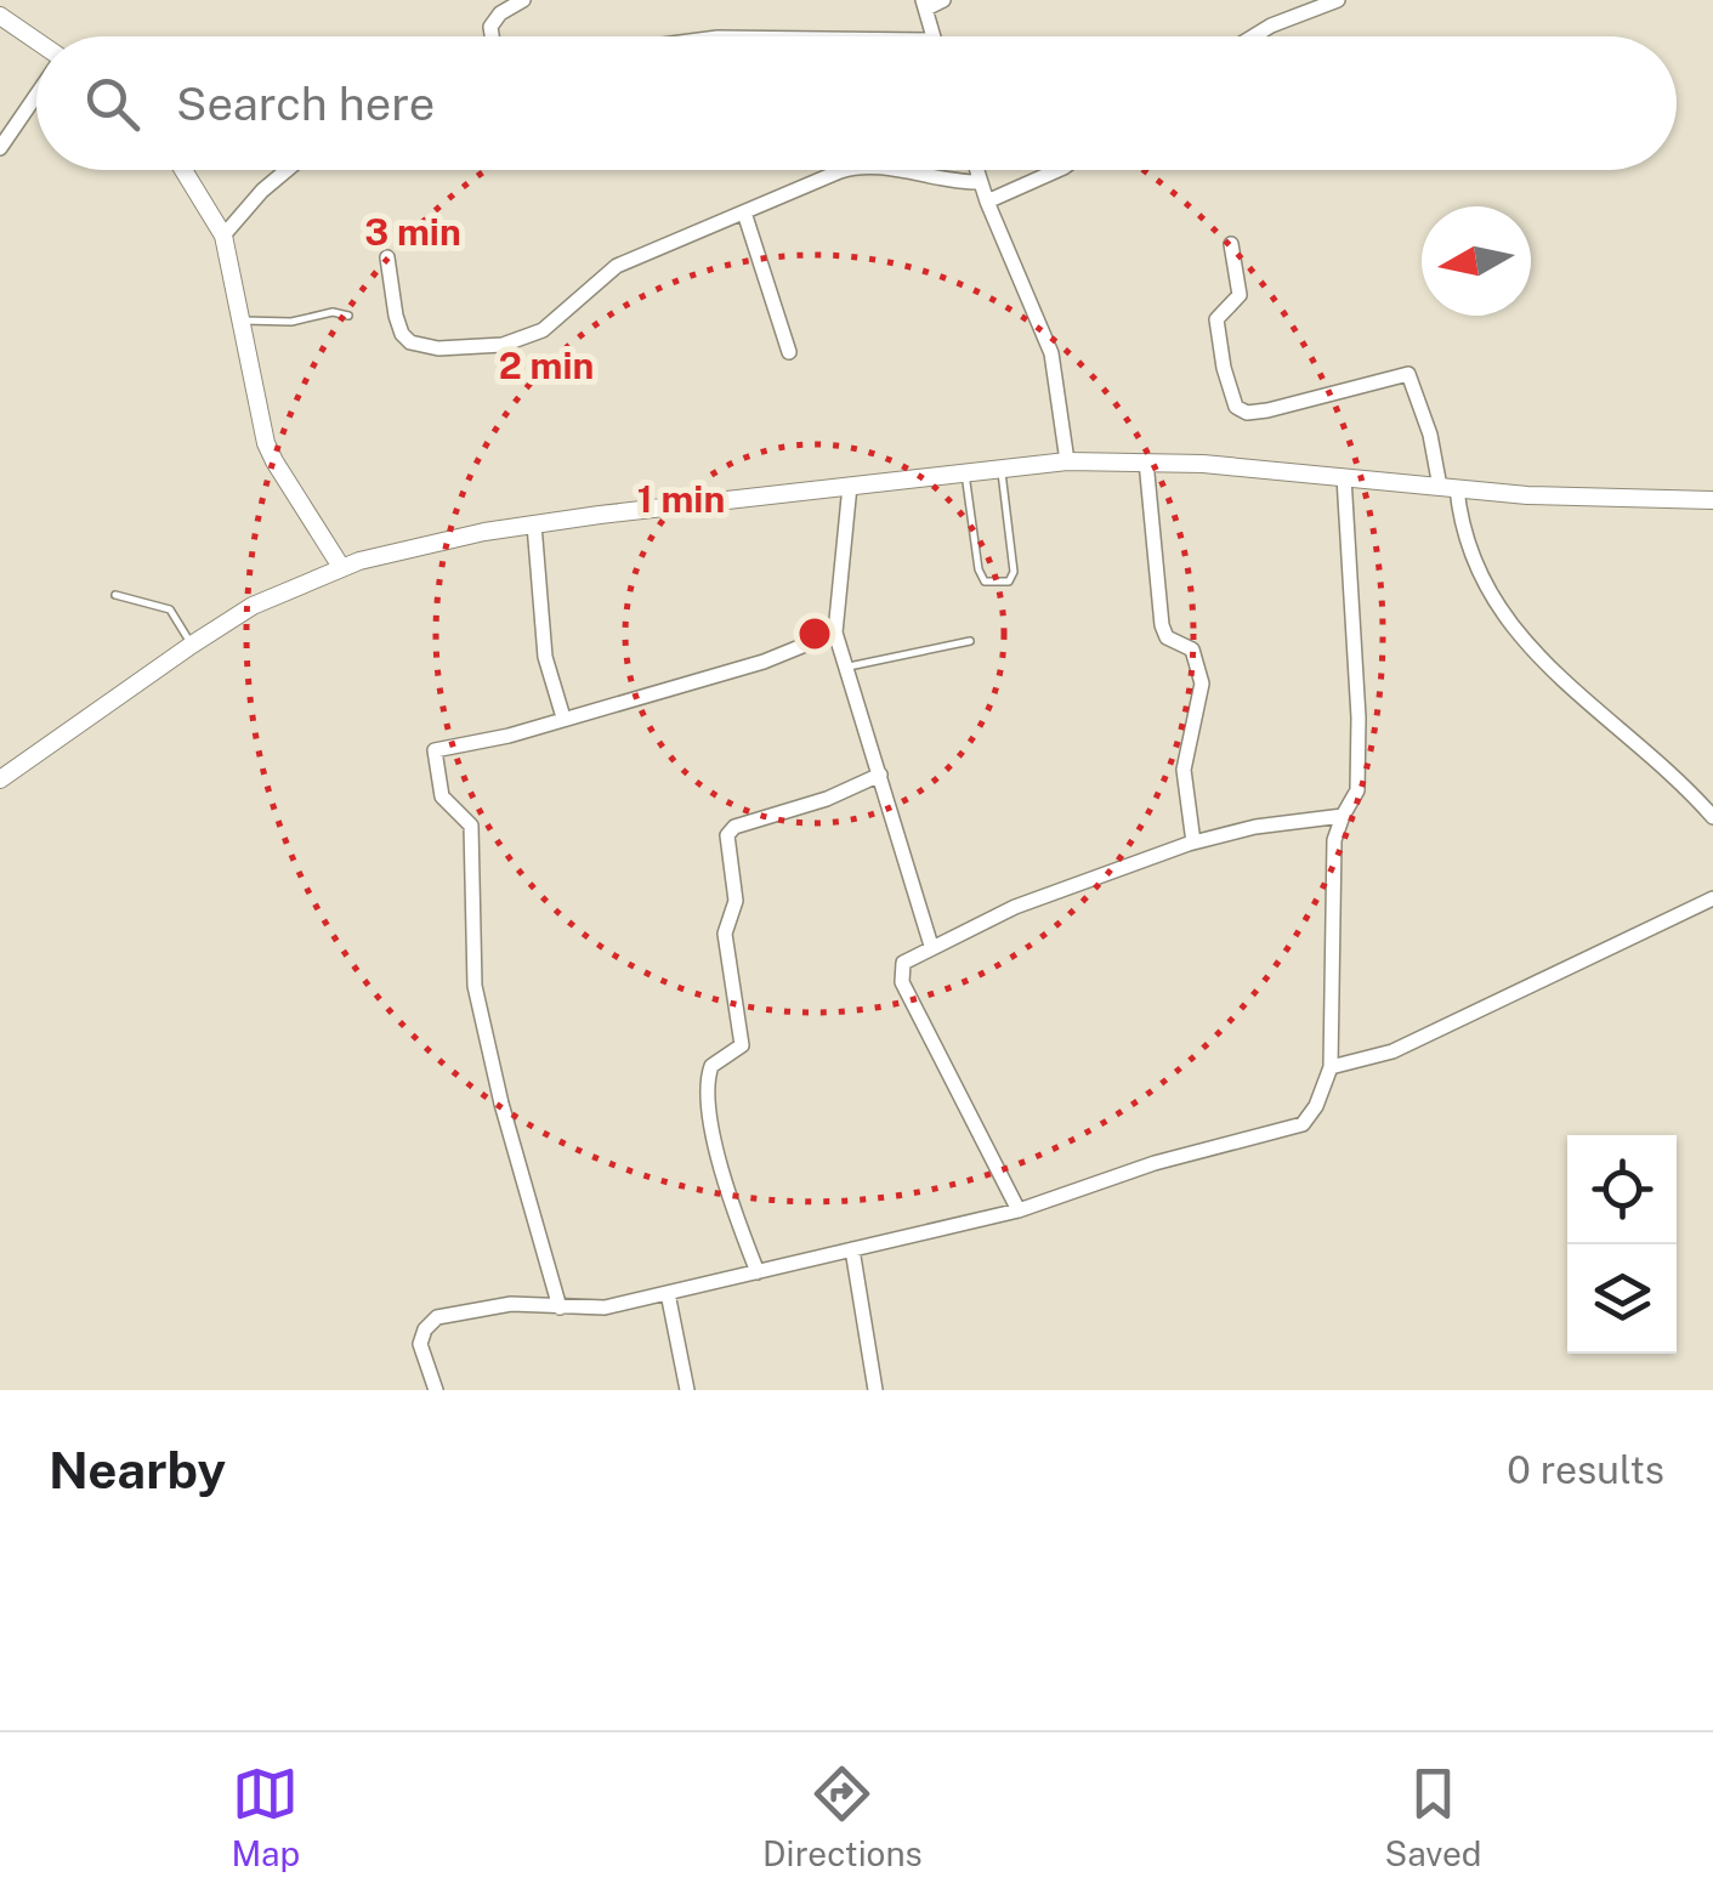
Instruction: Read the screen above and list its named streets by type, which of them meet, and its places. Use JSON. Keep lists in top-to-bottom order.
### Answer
{
  "north": "left",
  "page": {
    "search": "Search here",
    "heading": ["Nearby", "0 results"],
    "nav": ["Map", "Directions", "Saved"]
  },
  "rings": ["3 min", "2 min", "1 min"]
}
